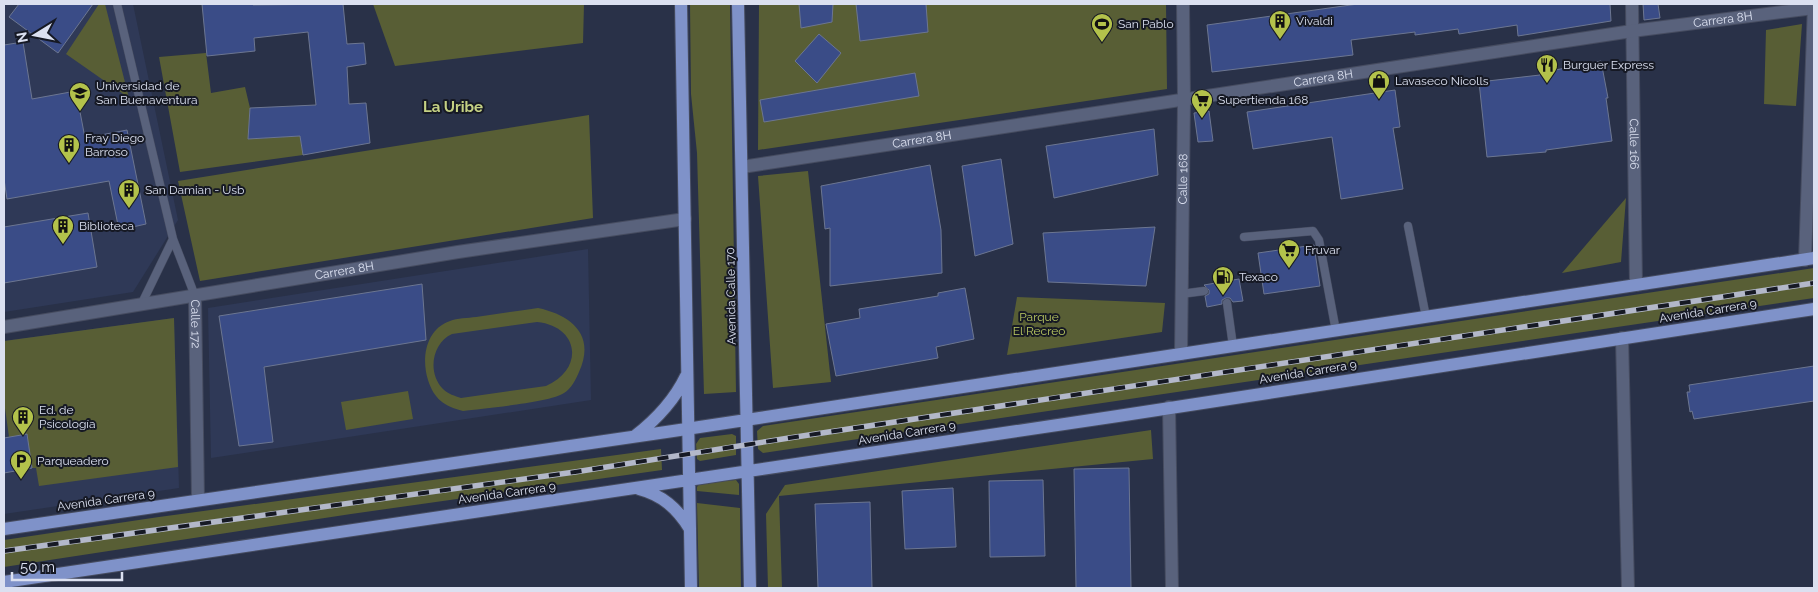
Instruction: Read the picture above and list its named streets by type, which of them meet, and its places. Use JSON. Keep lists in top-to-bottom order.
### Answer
{
  "streets": {
    "main road": ["Avenida Calle 170", "Avenida Carrera 9"],
    "street": [
      "Carrera 8H",
      "Calle 166",
      "Calle 168",
      "Calle 172"
    ]
  },
  "crossings": [
    ["Carrera 8H", "Calle 166"],
    ["Carrera 8H", "Calle 168"],
    ["Carrera 8H", "Avenida Calle 170"],
    ["Carrera 8H", "Calle 172"],
    ["Calle 166", "Avenida Carrera 9"],
    ["Calle 168", "Avenida Carrera 9"],
    ["Avenida Calle 170", "Avenida Carrera 9"],
    ["Avenida Carrera 9", "Calle 172"]
  ],
  "districts": ["La Uribe"],
  "parks": ["Parque El Recreo"],
  "places": {
    "building": [
      "Vivaldi",
      "Fray Diego Barroso",
      "San Damian - Usb",
      "Biblioteca",
      "Ed. de Psicología"
    ],
    "sports": ["San Pablo"],
    "restaurant": ["Burguer Express"],
    "shop": ["Lavaseco Nicolls"],
    "school or university": ["Universidad de San Buenaventura"],
    "supermarket": ["Supertienda 168", "Fruvar"],
    "fuel station": ["Texaco"],
    "parking": ["Parqueadero"]
  },
  "scale_bar": "50 m",
  "north": "left"
}
